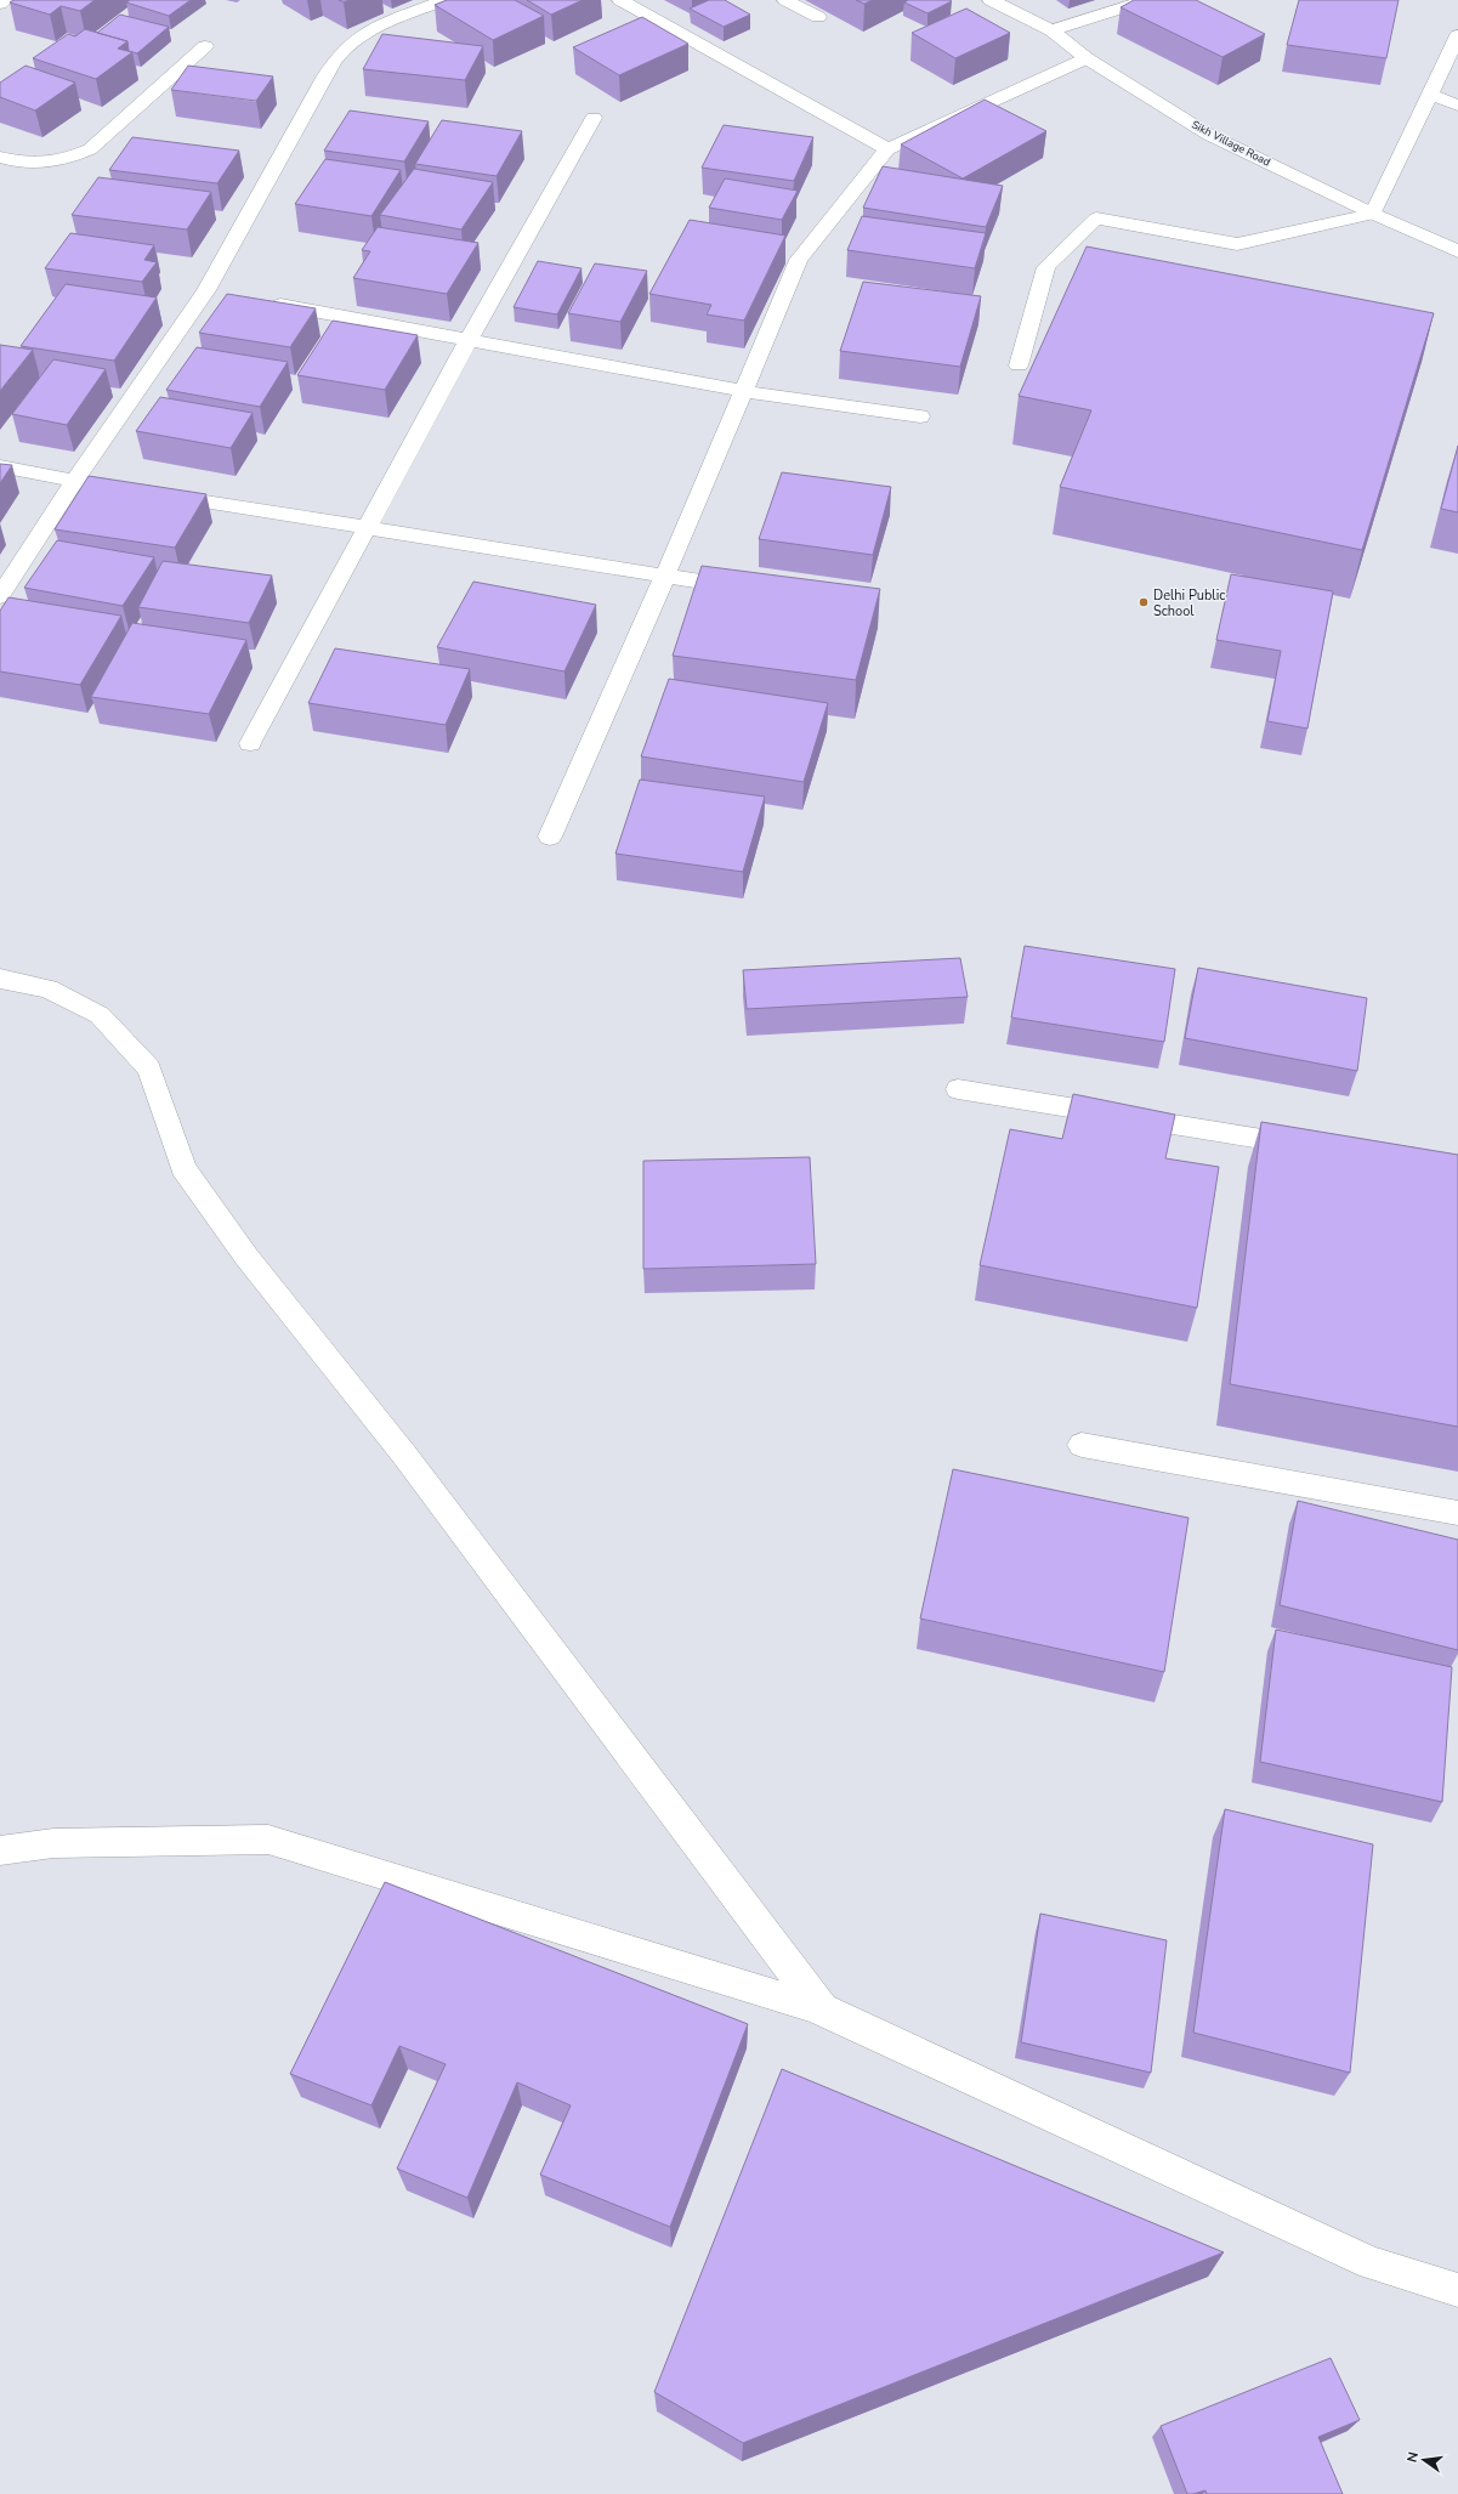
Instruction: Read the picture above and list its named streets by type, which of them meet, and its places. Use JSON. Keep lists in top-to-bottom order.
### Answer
{
  "streets": {
    "street": ["Sikh Village Road"]
  },
  "places": ["Delhi Public School"],
  "north": "left"
}
